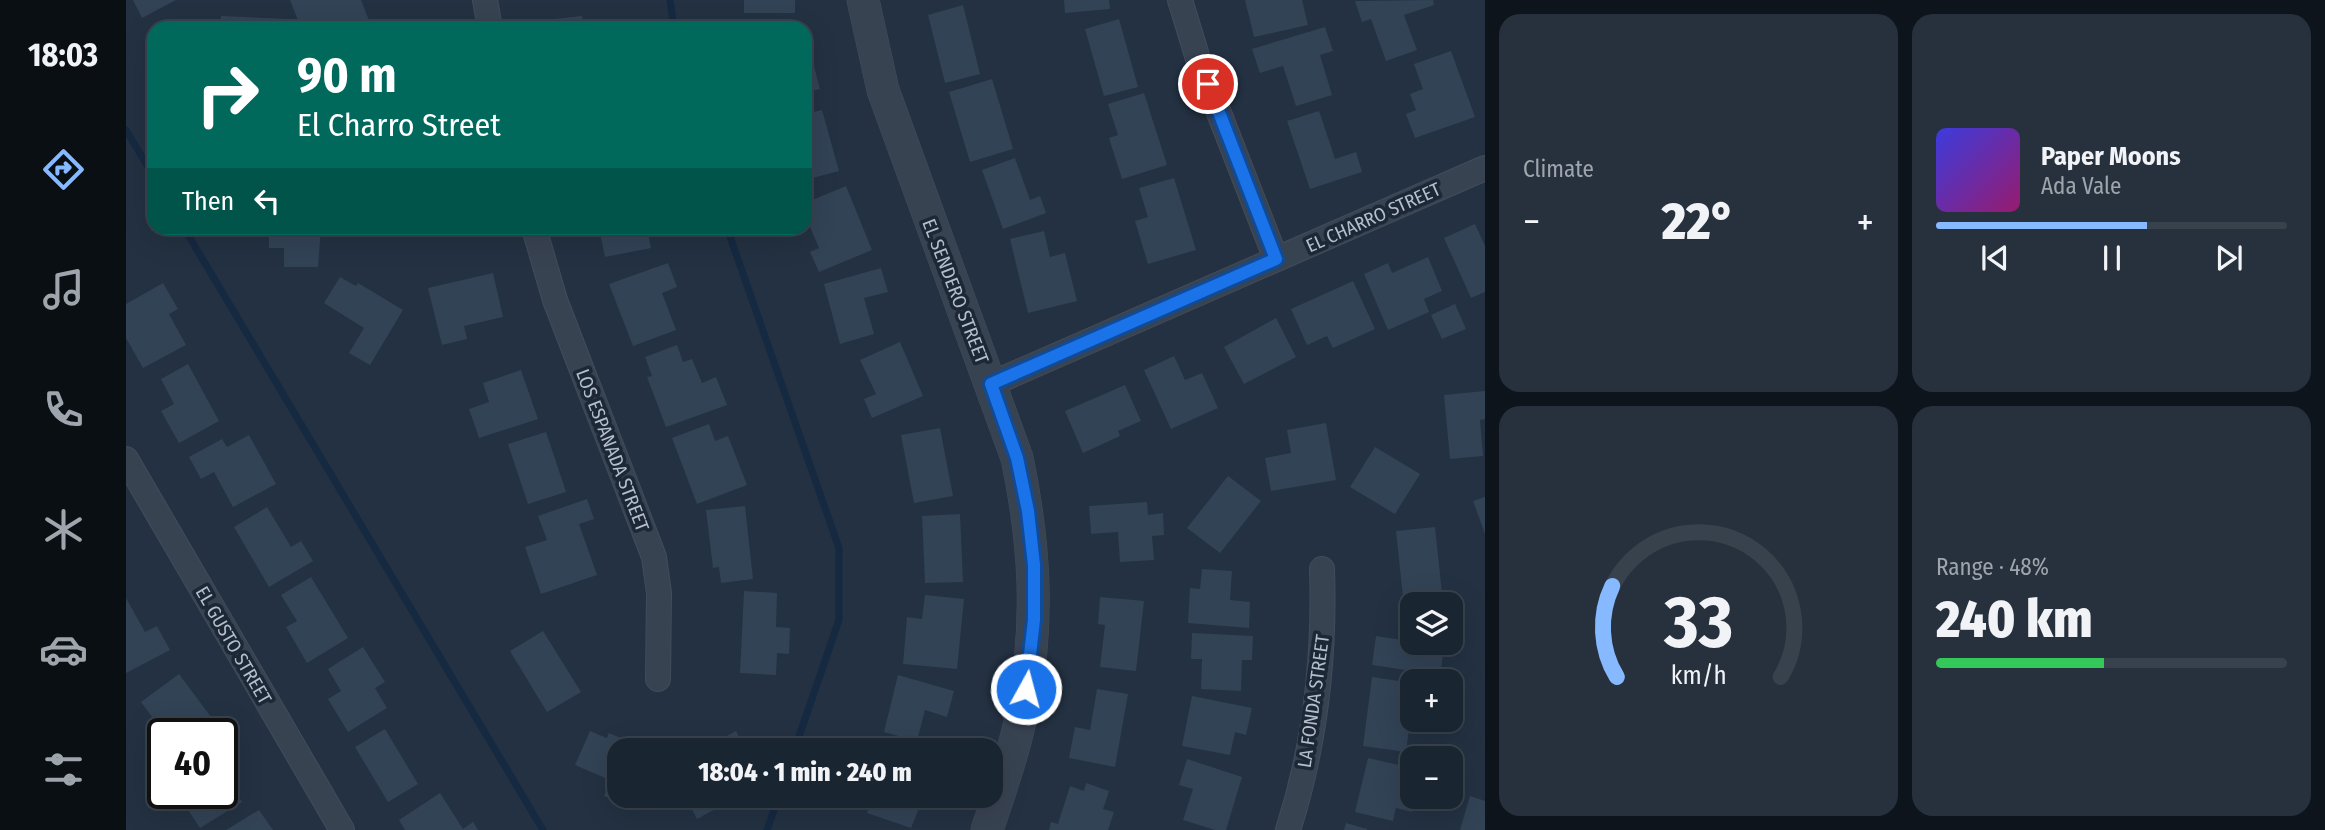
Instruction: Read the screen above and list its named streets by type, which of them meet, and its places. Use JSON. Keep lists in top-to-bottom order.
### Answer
{
  "streets": {
    "street": [
      "EL CHARRO STREET",
      "EL SENDERO STREET",
      "LOS ESPANADA STREET",
      "EL GUSTO STREET",
      "LA FONDA STREET"
    ]
  },
  "crossings": [
    ["EL CHARRO STREET", "EL SENDERO STREET"]
  ],
  "page": {
    "tabs": "18:03",
    "tile": [
      "Climate",
      ["Range · 48%", "240 km"]
    ],
    "turn": ["90 m", "El Charro Street"],
    "song": ["Paper Moons", "Ada Vale"],
    "then": "Then",
    "heat": ["−", "22°", "+"],
    "map_buttons": ["+", "−"],
    "limit": "40",
    "trip": "18:04 · 1 min · 240 m",
    "gauge": ["33", "km/h"]
  }
}
